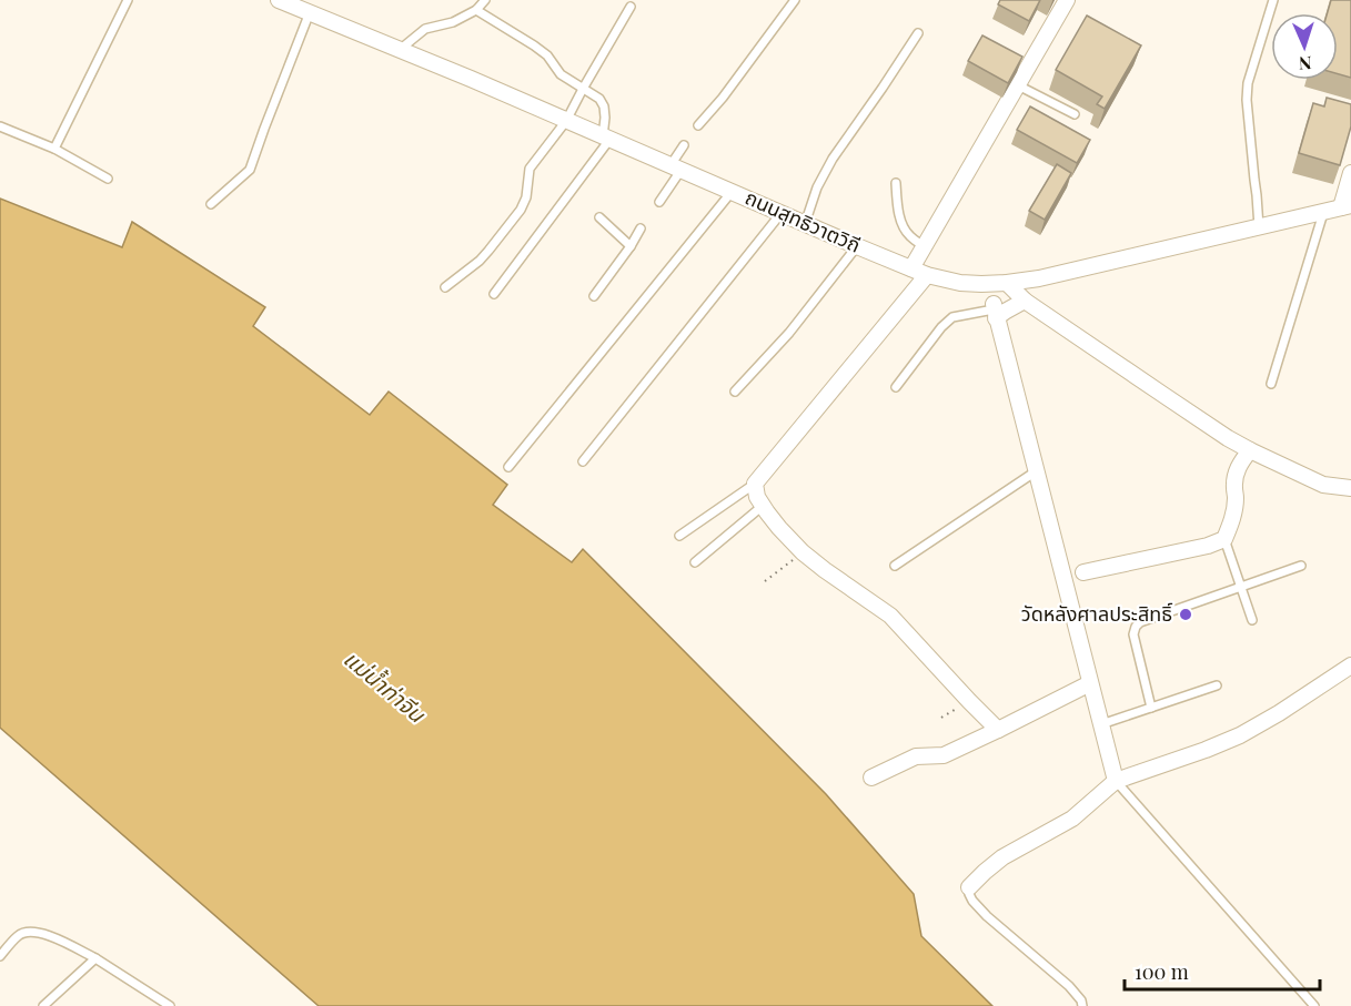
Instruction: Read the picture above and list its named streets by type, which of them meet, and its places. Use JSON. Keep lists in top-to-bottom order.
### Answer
{
  "streets": {
    "street": ["ถนนสุทธิวาตวิถี"]
  },
  "water": ["แม่น้ำท่าจีน"],
  "places": ["วัดหลังศาลประสิทธิ์"],
  "scale_bar": "100 m",
  "north": "bottom"
}
